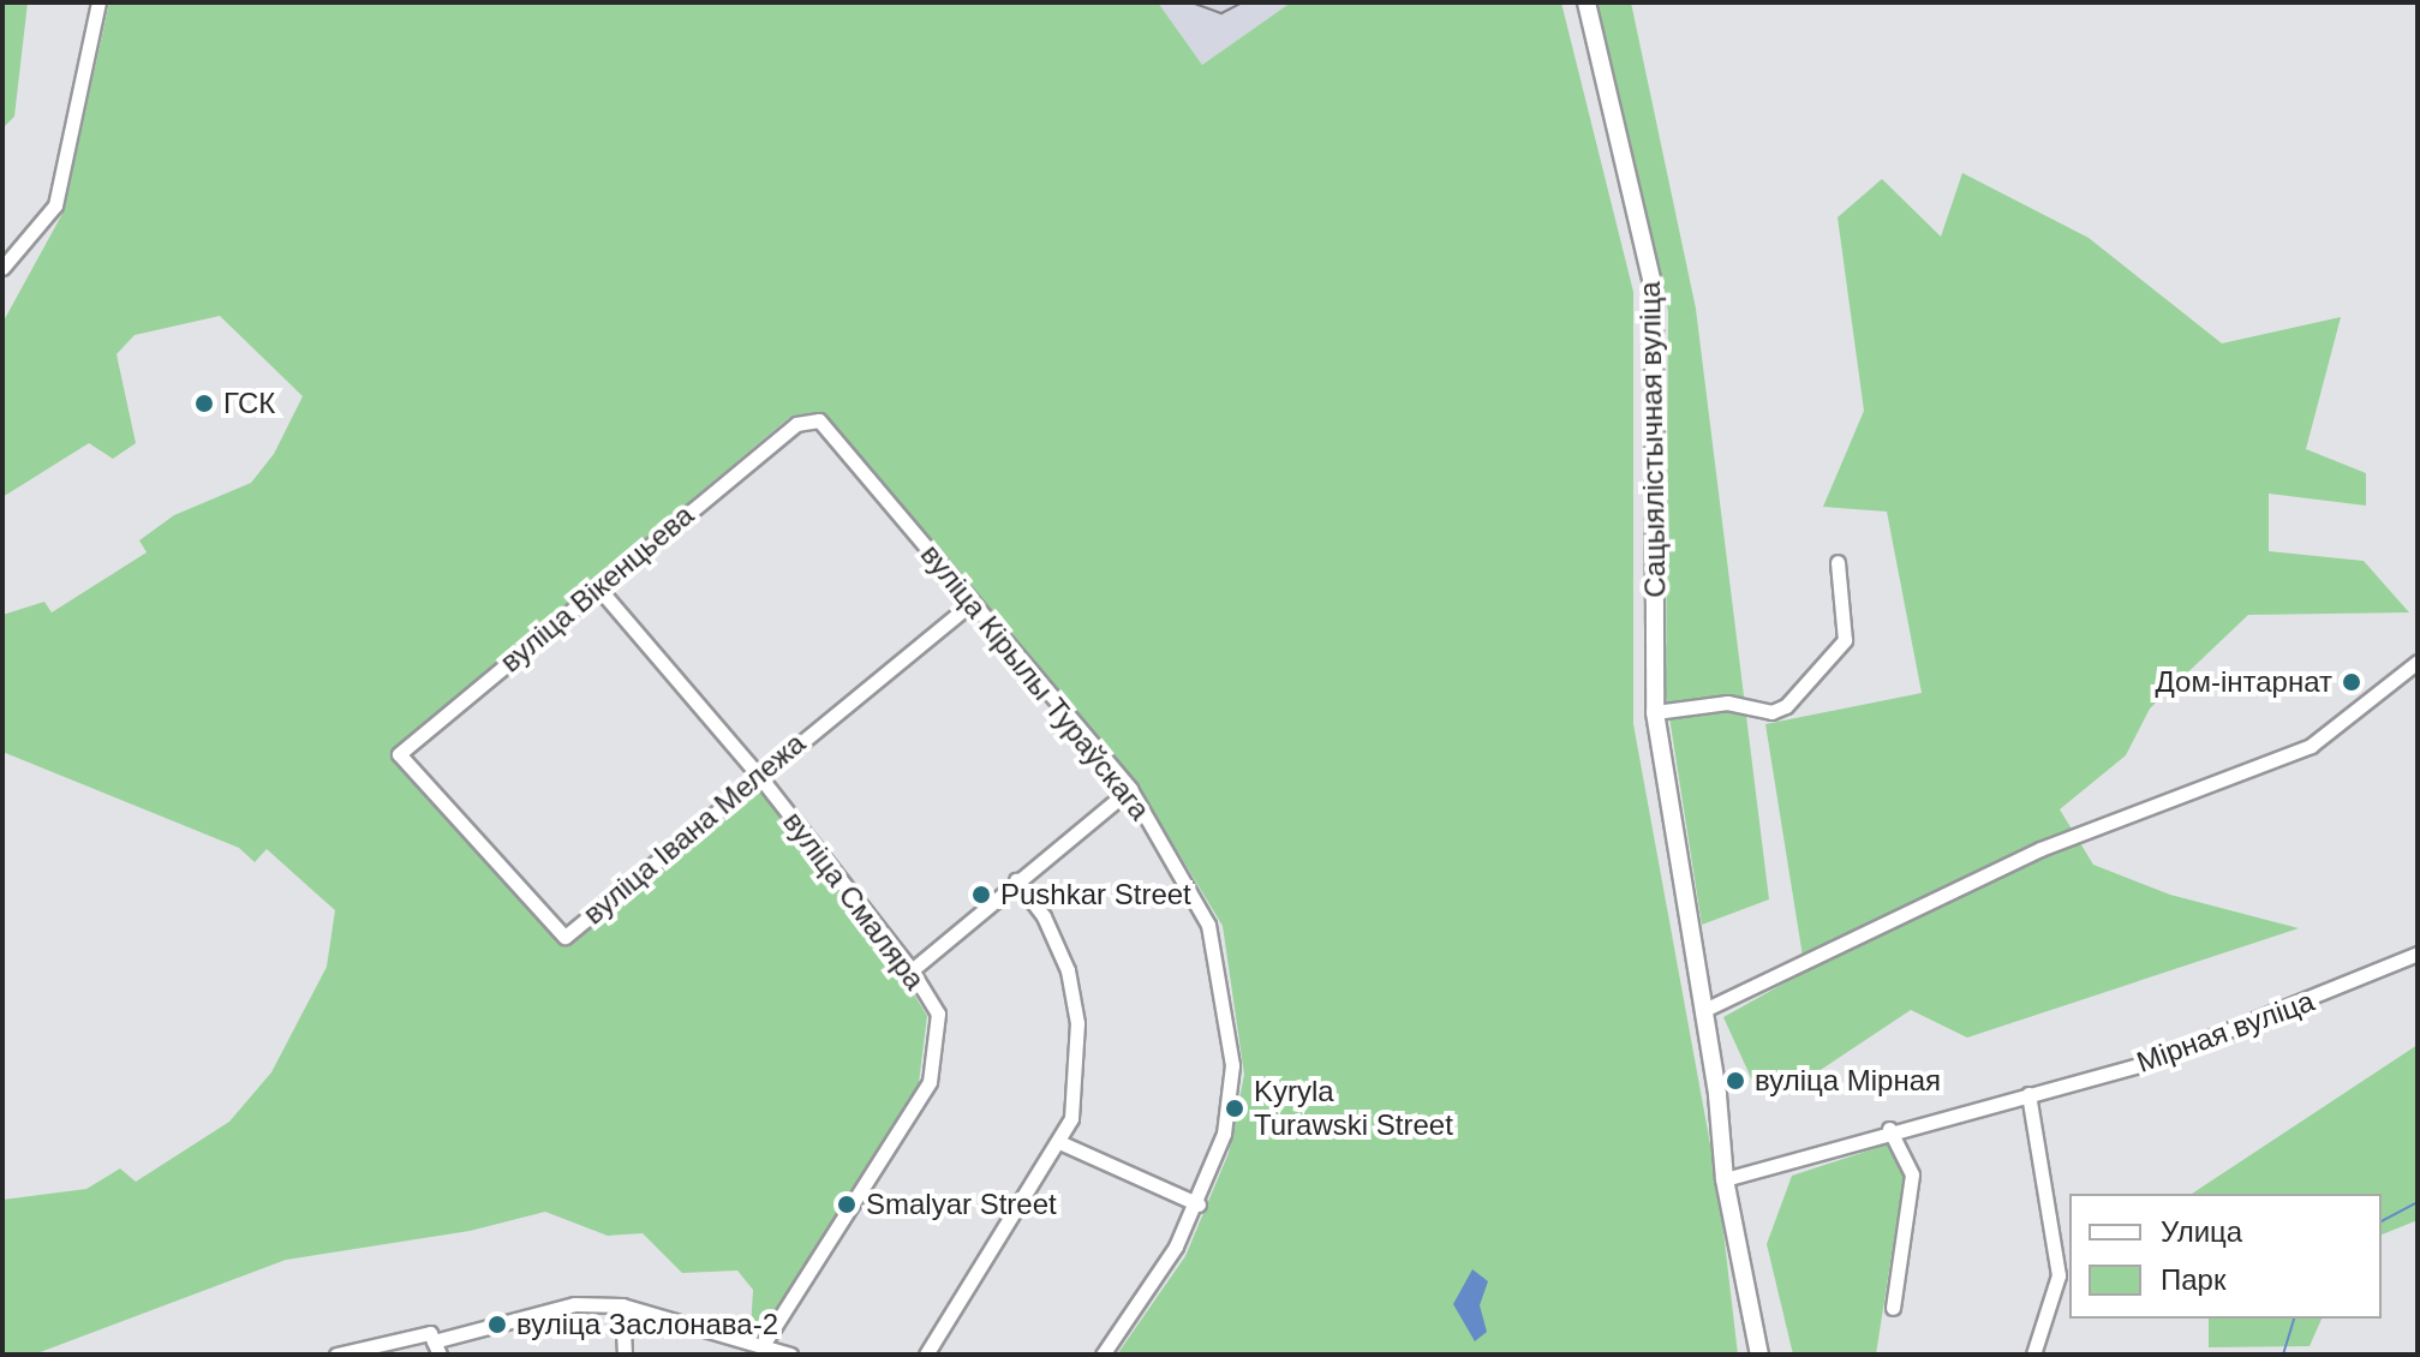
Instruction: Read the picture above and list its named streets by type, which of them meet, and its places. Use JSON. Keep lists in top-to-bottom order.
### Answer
{
  "streets": {
    "main road": ["Сацыялістычная вуліца"],
    "street": [
      "вуліца Вікенцьева",
      "вуліца Кірылы Тураўскага",
      "вуліца Івана Мележа",
      "вуліца Смаляра",
      "Мірная вуліца"
    ]
  },
  "crossings": [
    ["Сацыялістычная вуліца", "Мірная вуліца"],
    ["вуліца Вікенцьева", "вуліца Кірылы Тураўскага"],
    ["вуліца Вікенцьева", "вуліца Івана Мележа"],
    ["вуліца Вікенцьева", "вуліца Смаляра"],
    ["вуліца Кірылы Тураўскага", "вуліца Івана Мележа"],
    ["вуліца Івана Мележа", "вуліца Смаляра"]
  ],
  "places": [
    "ГСК",
    "Дом-інтарнат",
    "Pushkar Street",
    "вуліца Мірная",
    "Kyryla Turawski Street",
    "Smalyar Street",
    "вуліца Заслонава-2"
  ],
  "legend": ["Улица", "Парк"]
}
